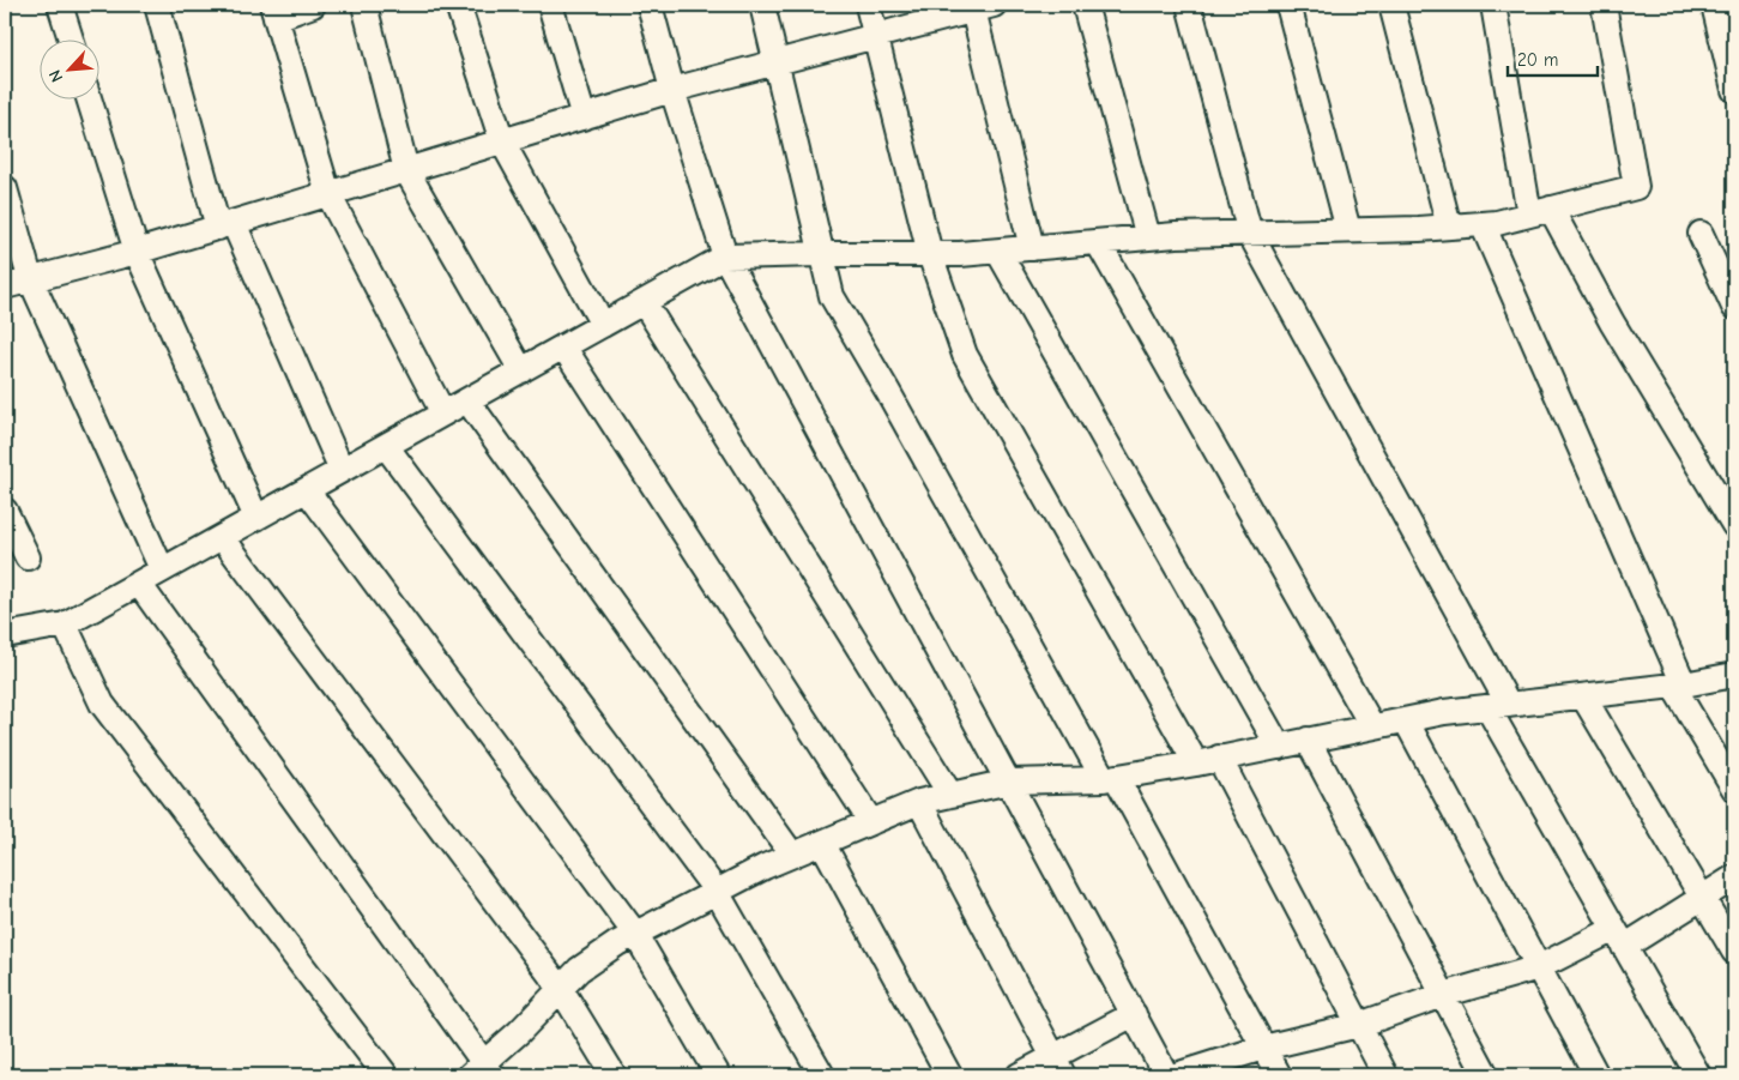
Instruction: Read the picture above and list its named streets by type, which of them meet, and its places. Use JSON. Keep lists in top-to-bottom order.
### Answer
{
  "scale_bar": "20 m",
  "north": "bottom left"
}
